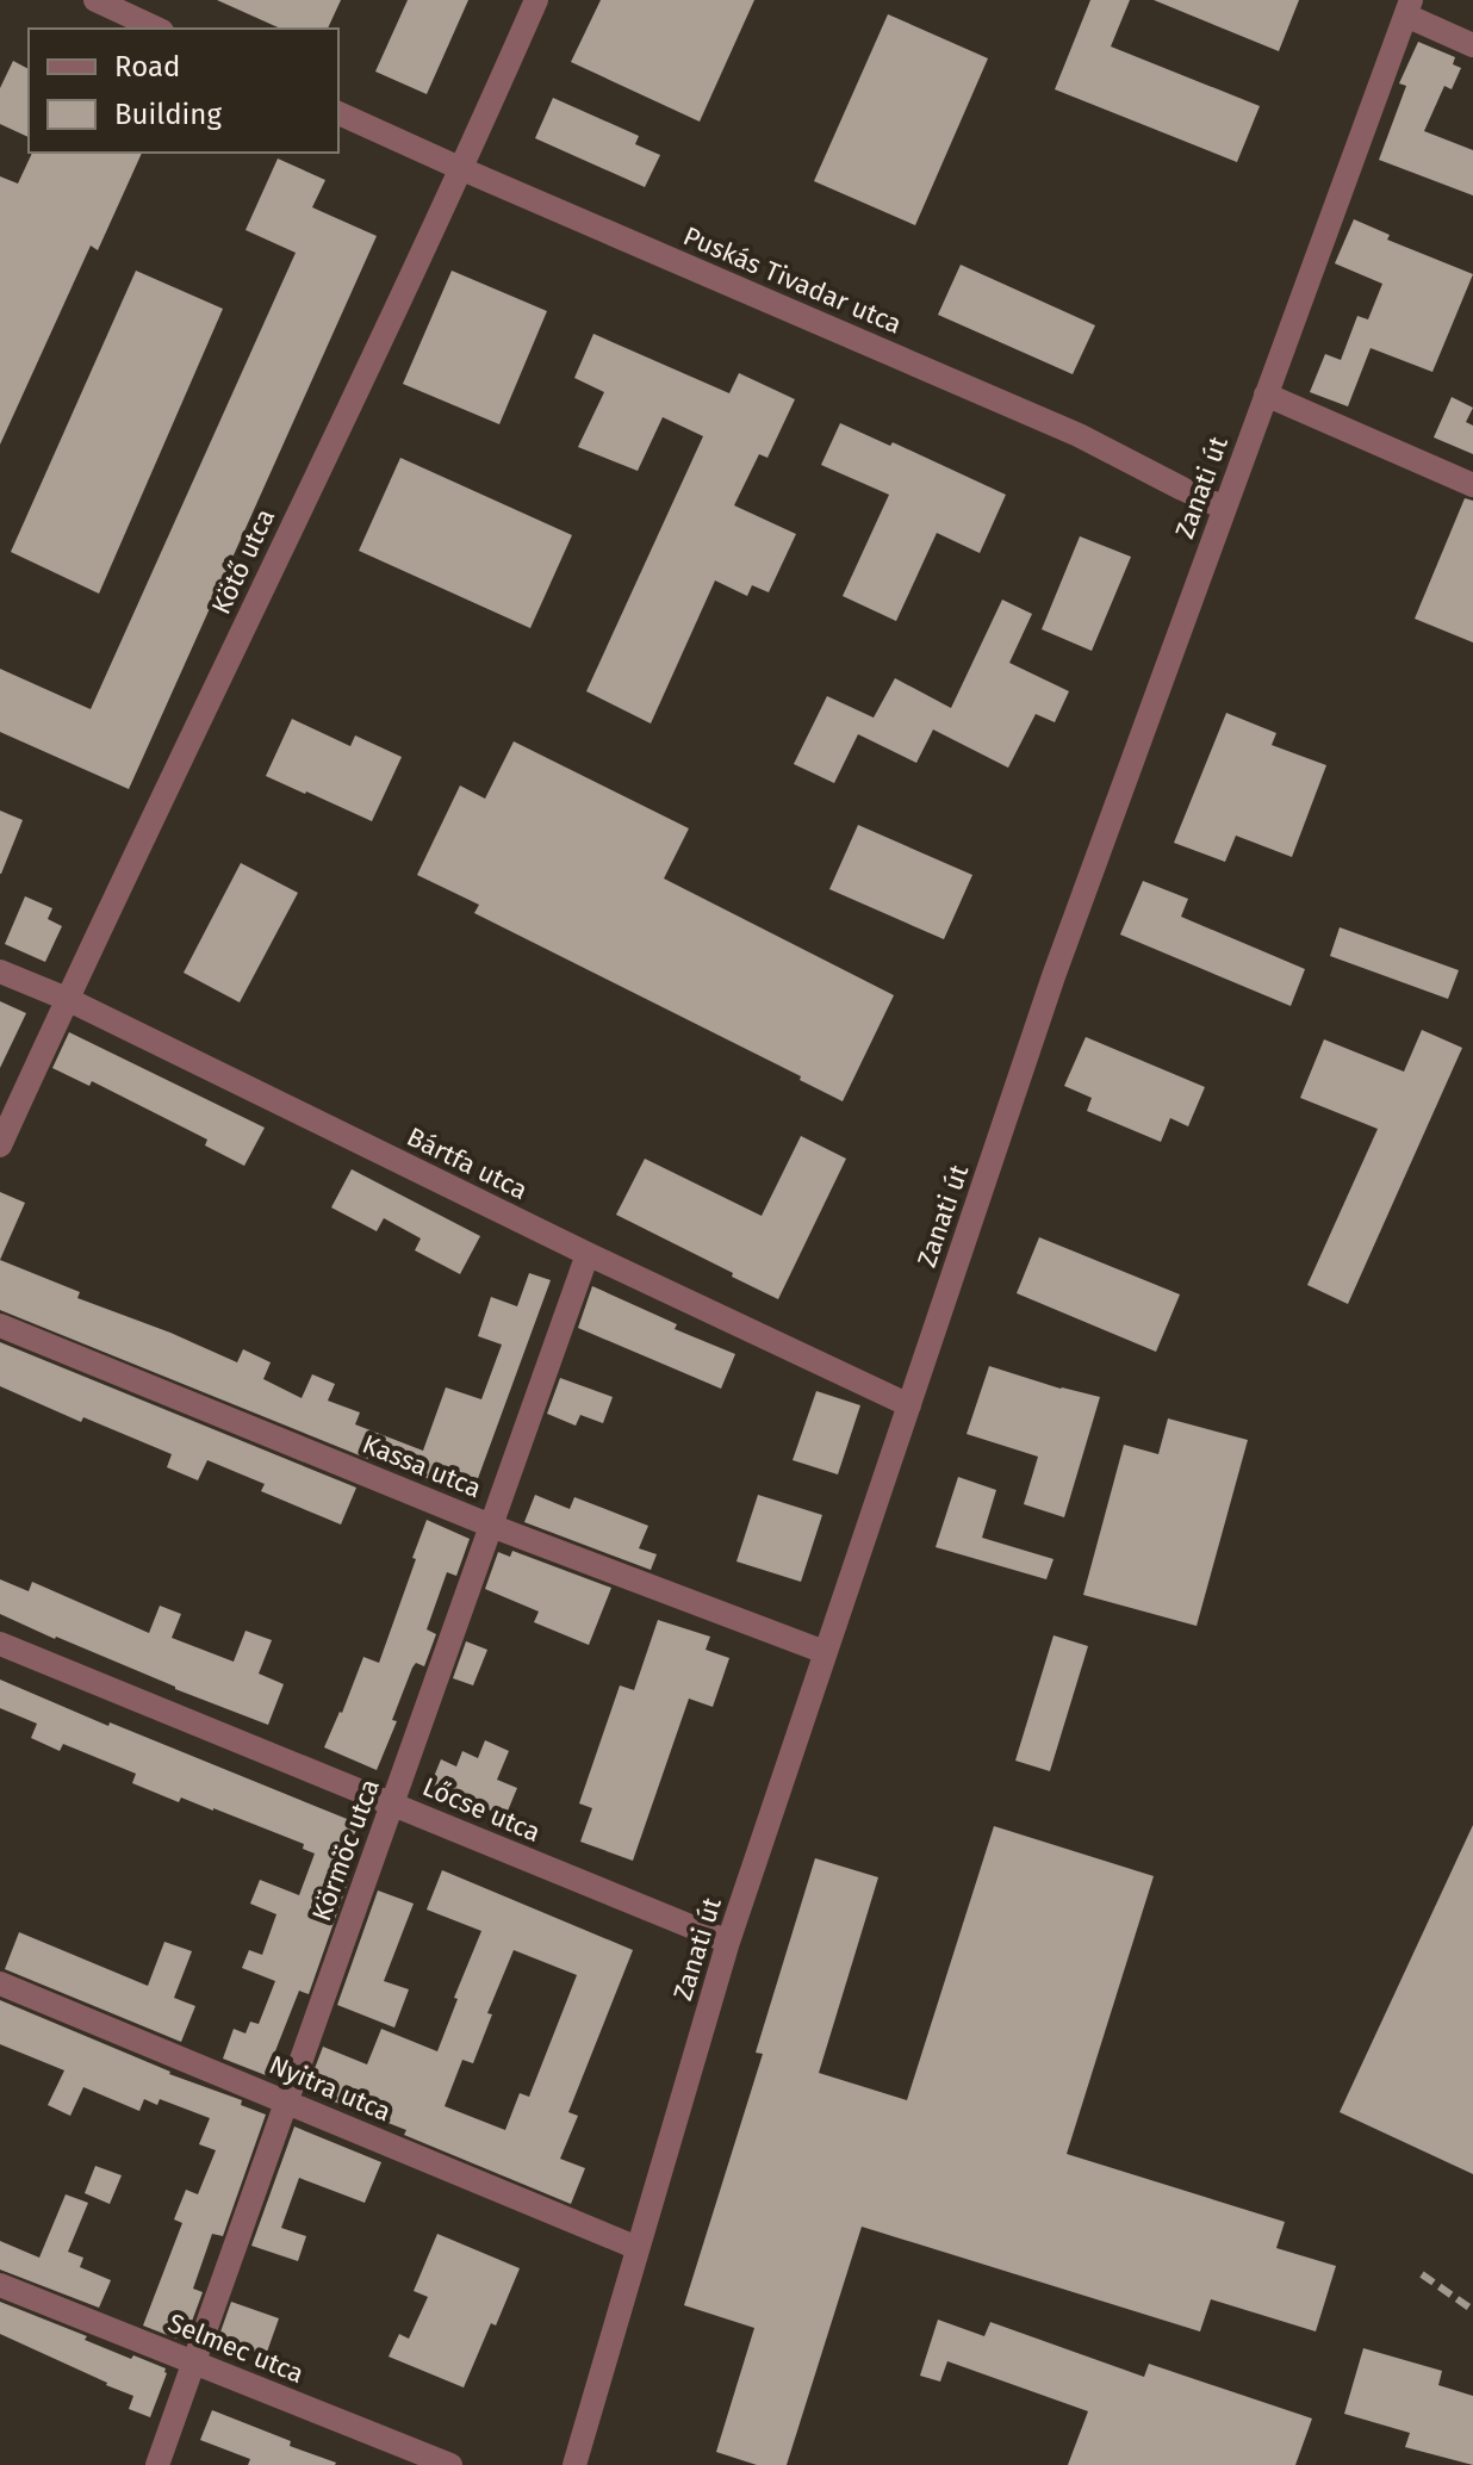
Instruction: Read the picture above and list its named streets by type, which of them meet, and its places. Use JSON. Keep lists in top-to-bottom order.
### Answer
{
  "streets": {
    "street": [
      "Puskás Tivadar utca",
      "Zanati út",
      "Kötő utca",
      "Bártfa utca",
      "Kassa utca",
      "Lőcse utca",
      "Körmöc utca",
      "Nyitra utca",
      "Selmec utca"
    ]
  },
  "crossings": [
    ["Puskás Tivadar utca", "Zanati út"],
    ["Puskás Tivadar utca", "Kötő utca"],
    ["Zanati út", "Bártfa utca"],
    ["Zanati út", "Kassa utca"],
    ["Zanati út", "Lőcse utca"],
    ["Zanati út", "Nyitra utca"],
    ["Kötő utca", "Bártfa utca"],
    ["Bártfa utca", "Körmöc utca"],
    ["Kassa utca", "Körmöc utca"],
    ["Lőcse utca", "Körmöc utca"],
    ["Körmöc utca", "Nyitra utca"],
    ["Körmöc utca", "Selmec utca"]
  ],
  "legend": ["Road", "Building"]
}
